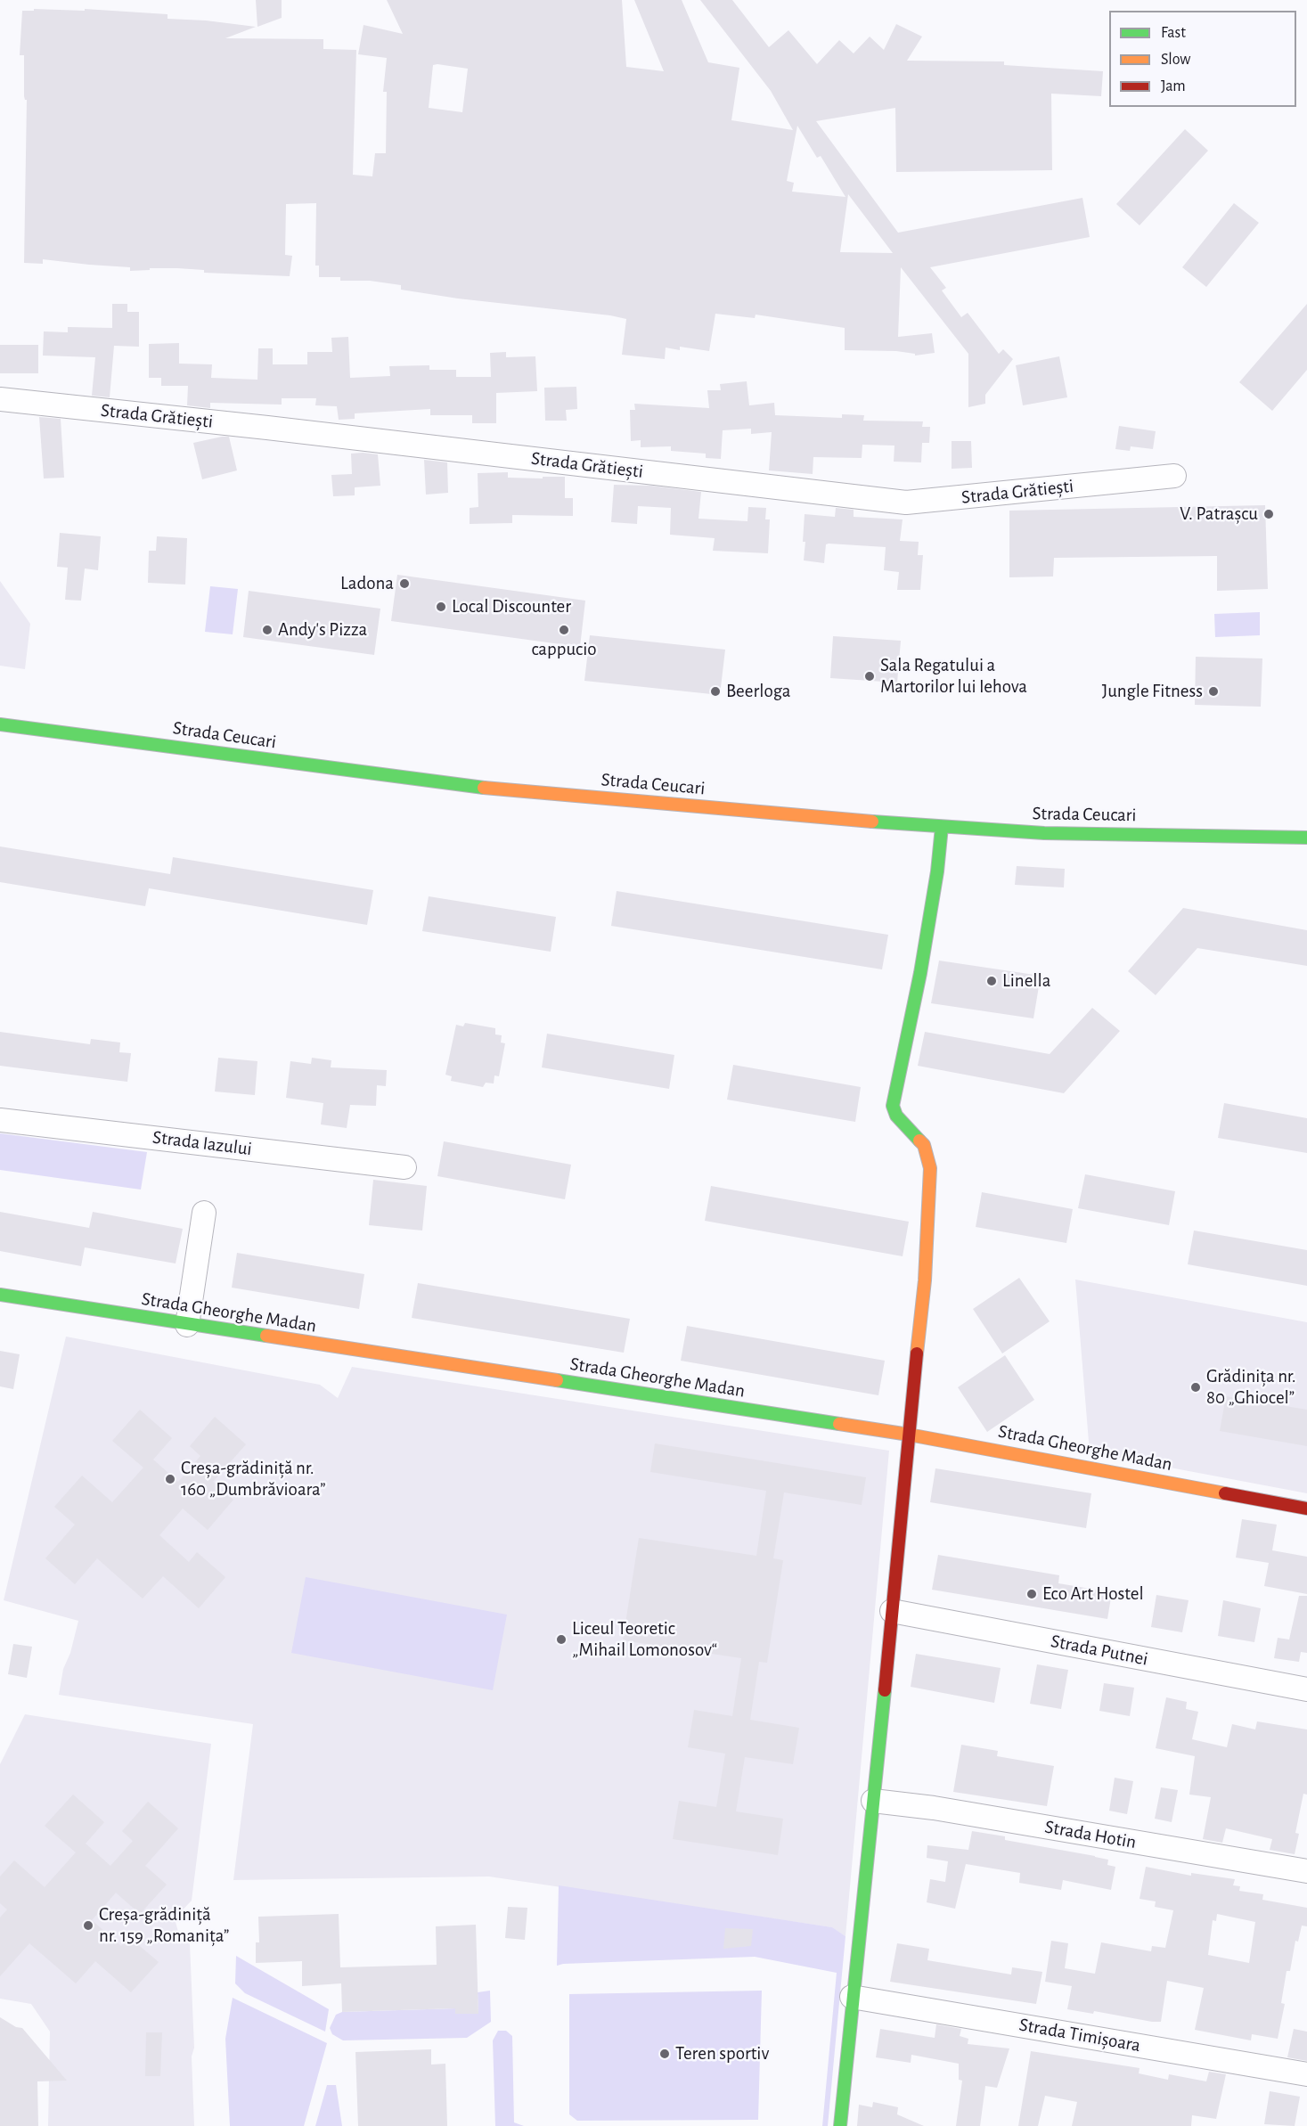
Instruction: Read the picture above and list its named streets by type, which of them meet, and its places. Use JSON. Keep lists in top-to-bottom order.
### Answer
{
  "streets": {
    "street": [
      "Strada Grătiești",
      "Strada Ceucari",
      "Strada Iazului",
      "Strada Gheorghe Madan",
      "Strada Putnei",
      "Strada Hotin",
      "Strada Timișoara"
    ]
  },
  "places": [
    "V. Patrașcu",
    "Ladona",
    "Local Discounter",
    "Andy's Pizza",
    "cappucio",
    "Sala Regatului a Martorilor lui Iehova",
    "Beerloga",
    "Jungle Fitness",
    "Linella",
    "Grădinița nr. 80 „Ghiocel”",
    "Creșa-grădiniță nr. 160 „Dumbrăvioara”",
    "Eco Art Hostel",
    "Liceul Teoretic „Mihail Lomonosov“",
    "Creșa-grădiniță nr. 159 „Romanița”",
    "Teren sportiv"
  ],
  "legend": ["Fast", "Slow", "Jam"]
}
